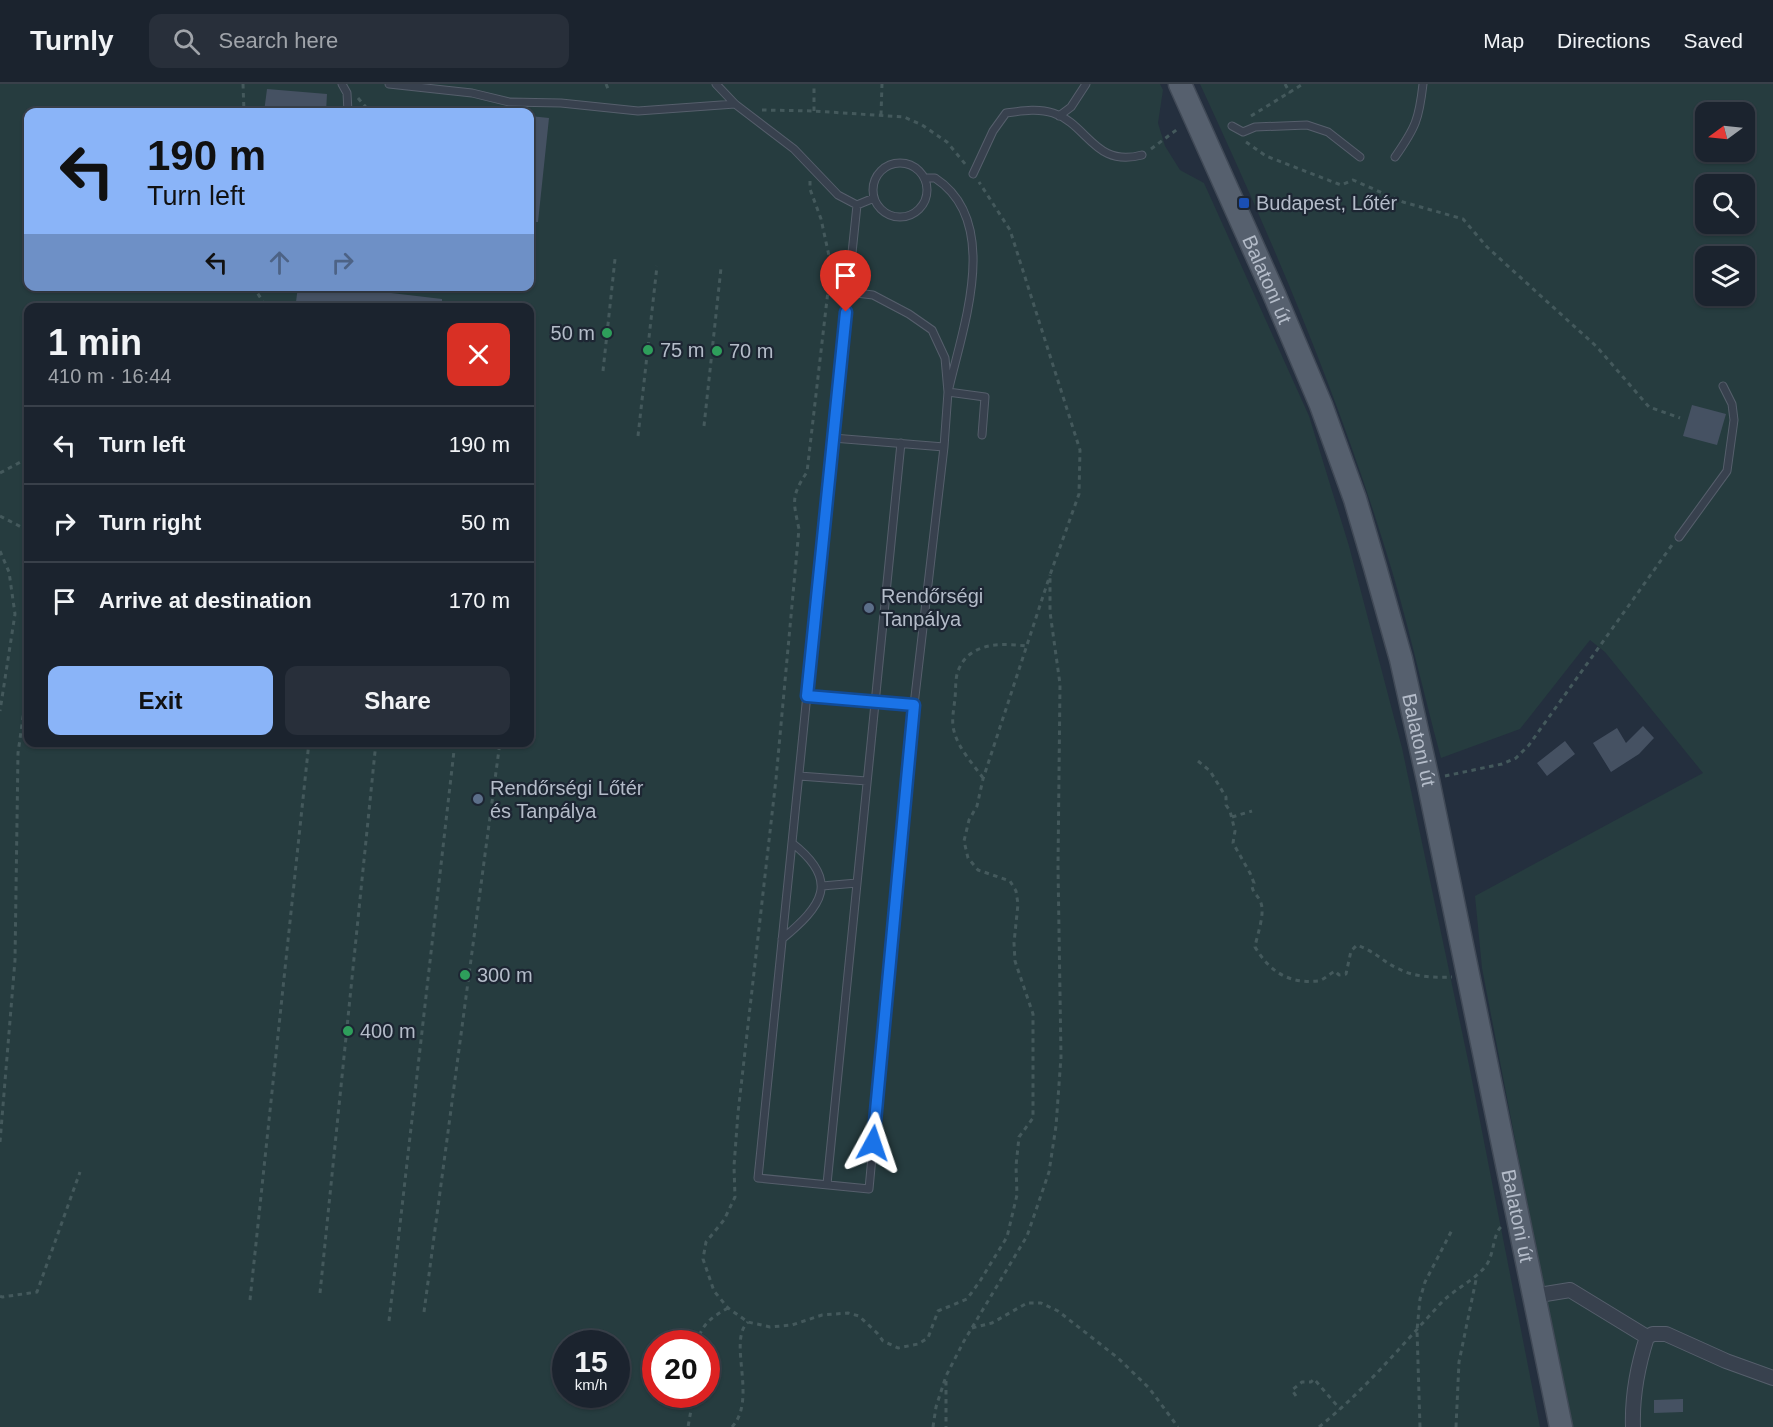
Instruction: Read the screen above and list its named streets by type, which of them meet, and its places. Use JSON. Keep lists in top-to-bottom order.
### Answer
{
  "streets": {
    "main road": ["Balatoni út"]
  },
  "places": {
    "transit": ["Budapest, Lőtér"],
    "other": [
      "50 m",
      "75 m",
      "70 m",
      "Rendőrségi Tanpálya",
      "Rendőrségi Lőtér és Tanpálya",
      "300 m",
      "400 m"
    ]
  },
  "north": "left",
  "page": {
    "header": "Turnly",
    "search": "Search here",
    "nav": ["Map", "Directions", "Saved"],
    "turn": ["190 m", "Turn left"],
    "heading": ["1 min", "410 m · 16:44"],
    "list": [
      {
        "name": "Turn left",
        "value": "190 m"
      },
      {
        "name": "Turn right",
        "value": "50 m"
      },
      {
        "name": "Arrive at destination",
        "value": "170 m"
      }
    ],
    "buttons": ["Exit", "Share"],
    "speed": "15 km/h",
    "limit": "20"
  }
}
